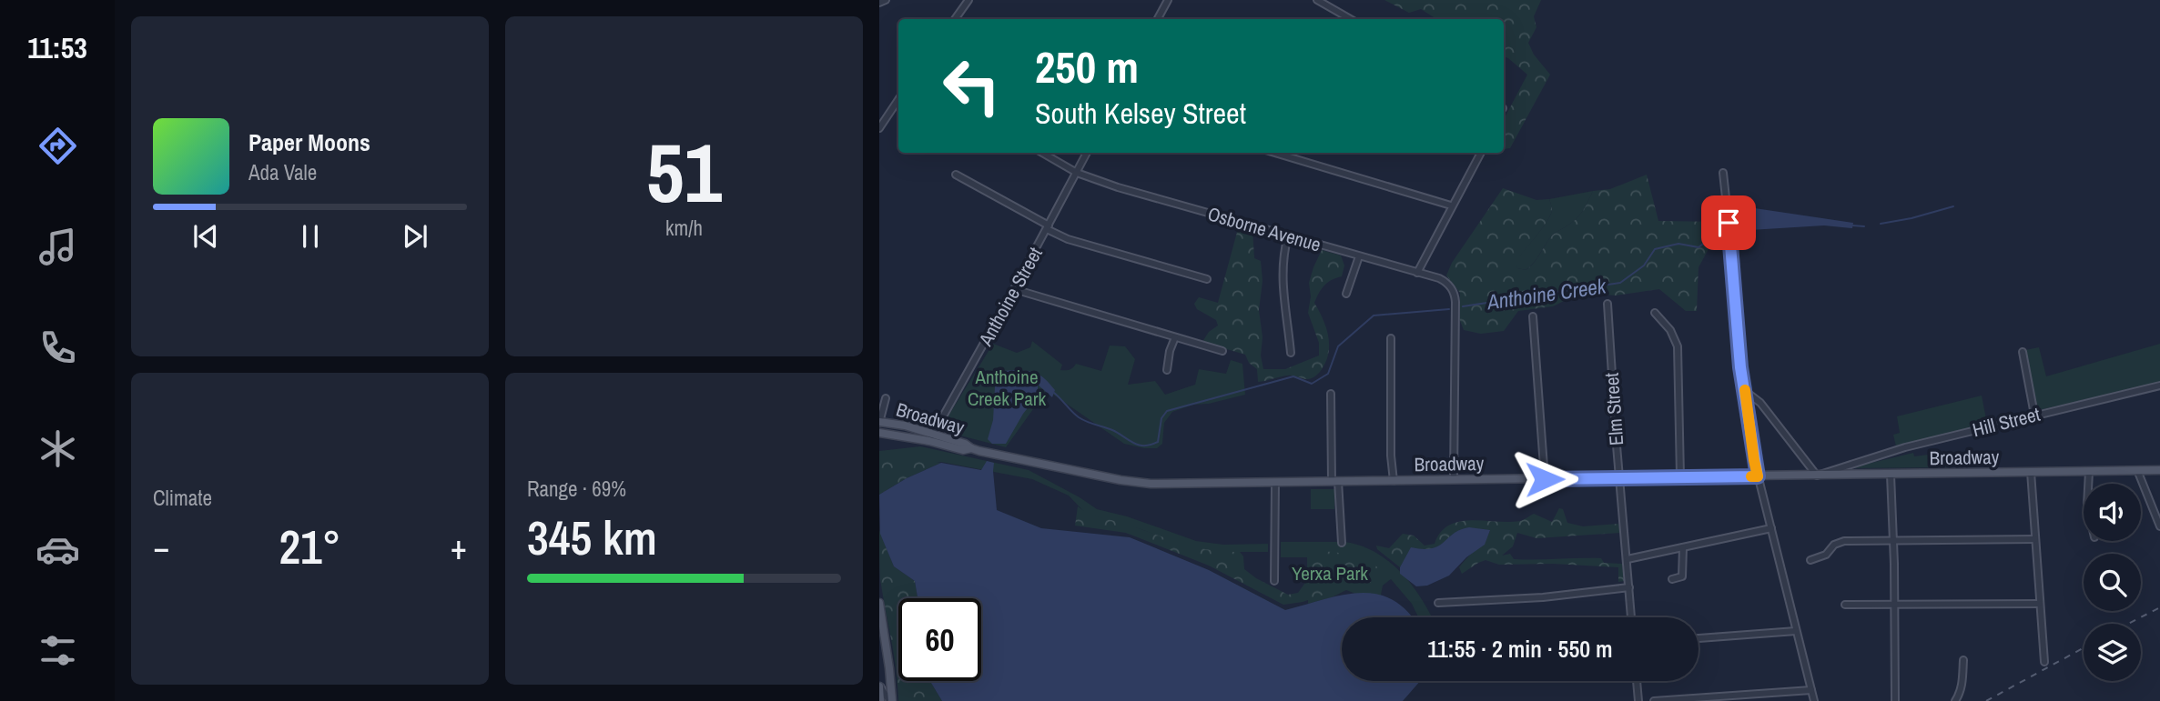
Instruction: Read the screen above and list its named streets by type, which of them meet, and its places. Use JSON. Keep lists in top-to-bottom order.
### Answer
{
  "streets": {
    "main road": ["Broadway"],
    "street": [
      "Osborne Avenue",
      "Anthoine Street",
      "Elm Street",
      "Hill Street"
    ]
  },
  "crossings": [
    ["Osborne Avenue", "Anthoine Street"],
    ["Osborne Avenue", "Broadway"],
    ["Anthoine Street", "Broadway"],
    ["Elm Street", "Broadway"],
    ["Broadway", "Hill Street"]
  ],
  "water": ["Anthoine Creek"],
  "parks": ["Anthoine Creek Park", "Yerxa Park"],
  "page": {
    "tabs": "11:53",
    "tile": [
      ["51", "km/h"],
      "Climate",
      ["Range · 69%", "345 km"]
    ],
    "turn": ["250 m", "South Kelsey Street"],
    "song": ["Paper Moons", "Ada Vale"],
    "heat": ["−", "21°", "+"],
    "limit": "60",
    "trip": "11:55 · 2 min · 550 m"
  }
}
